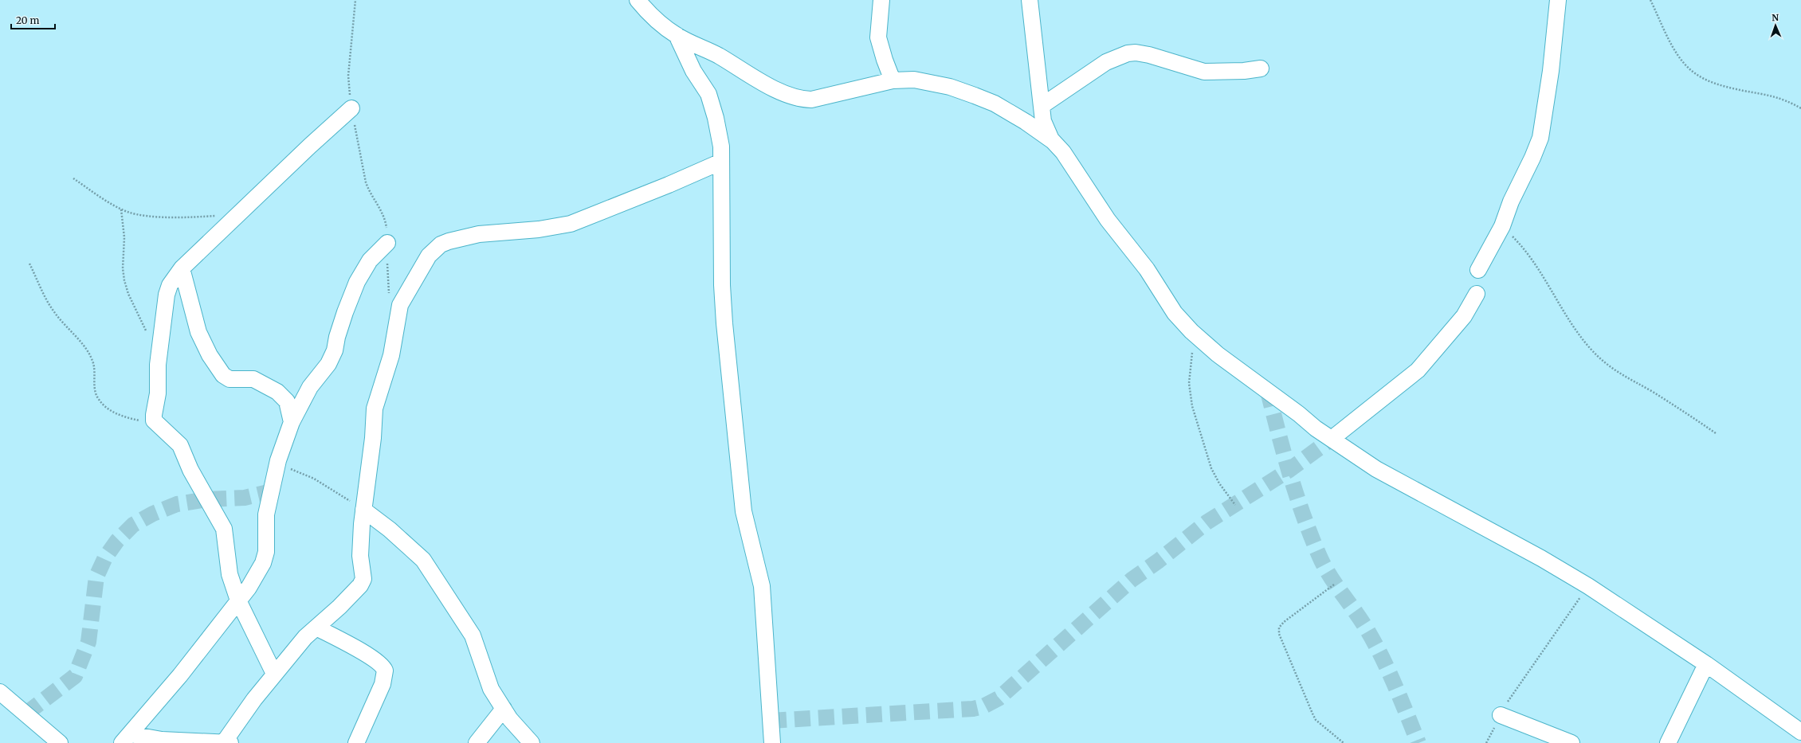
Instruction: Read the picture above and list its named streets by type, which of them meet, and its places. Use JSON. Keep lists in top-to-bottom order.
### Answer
{
  "scale_bar": "20 m",
  "north": "top"
}
